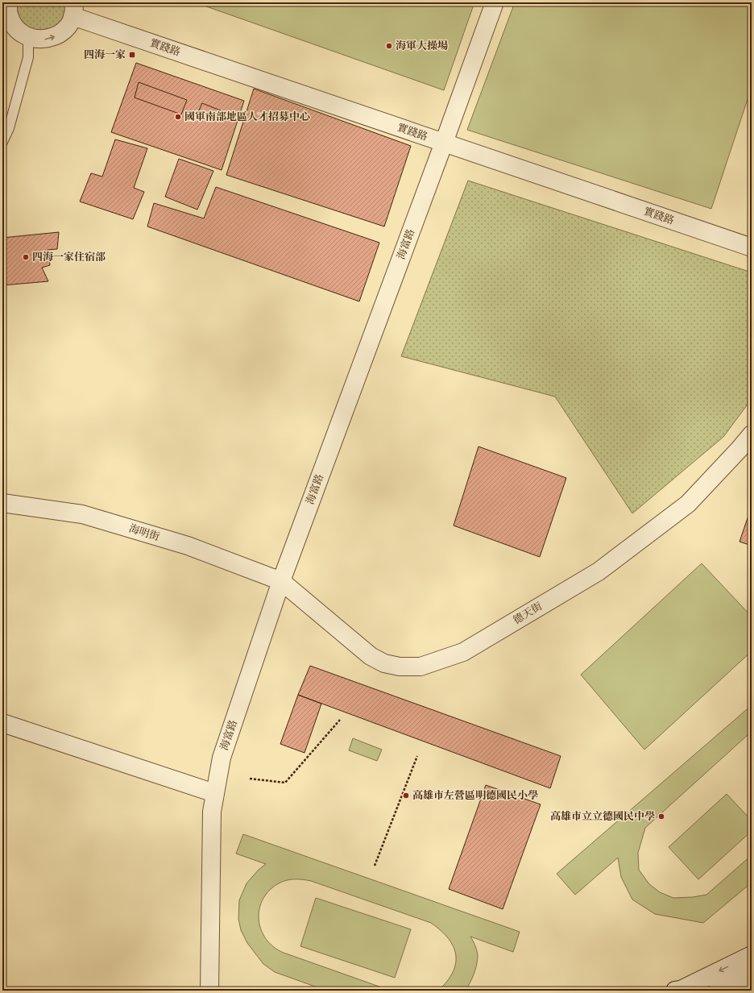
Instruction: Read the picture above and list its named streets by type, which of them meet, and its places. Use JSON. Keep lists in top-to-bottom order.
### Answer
{
  "streets": {
    "street": [
      "實踐路",
      "海富路",
      "海明街",
      "德天街"
    ]
  },
  "crossings": [
    ["實踐路", "海富路"],
    ["海富路", "海明街"],
    ["海富路", "德天街"],
    ["海明街", "德天街"]
  ],
  "places": {
    "other": [
      "海軍大操場",
      "國軍南部地區人才招募中心",
      "四海一家住宿部",
      "高雄市左營區明德國民小學",
      "高雄市立立德國民中學"
    ],
    "transit": ["四海一家"]
  }
}
